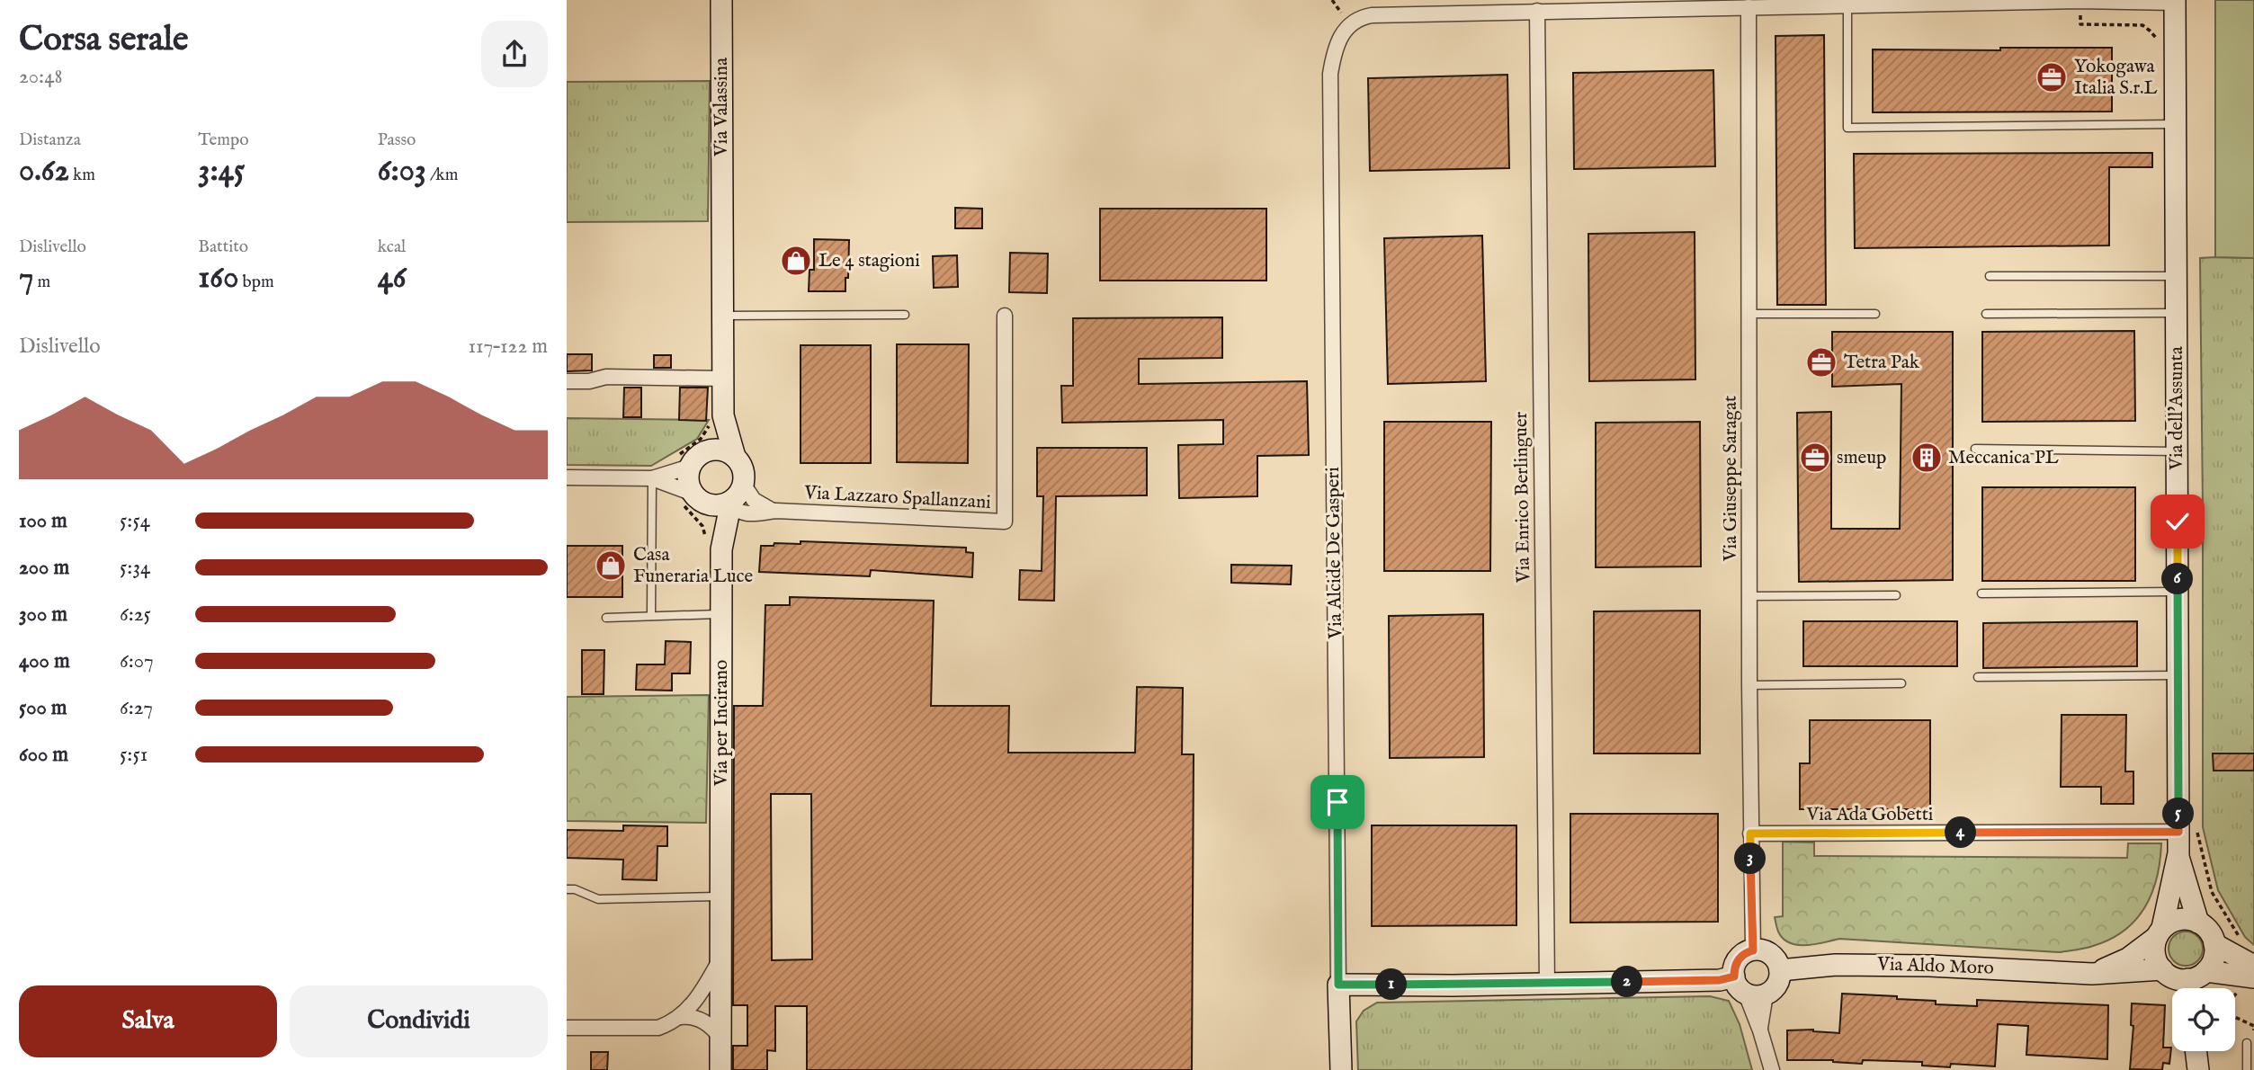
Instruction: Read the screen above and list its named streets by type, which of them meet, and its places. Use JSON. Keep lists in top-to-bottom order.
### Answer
{
  "streets": {
    "street": [
      "Via Valassina",
      "Via dell'Assunta",
      "Via Giuseppe Saragat",
      "Via Enrico Berlinguer",
      "Via Lazzaro Spallanzani",
      "Via Alcide De Gasperi",
      "Via per Incirano",
      "Via Ada Gobetti",
      "Via Aldo Moro"
    ]
  },
  "crossings": [
    ["Via dell'Assunta", "Via Ada Gobetti"],
    ["Via dell'Assunta", "Via Aldo Moro"],
    ["Via Giuseppe Saragat", "Via Ada Gobetti"],
    ["Via Giuseppe Saragat", "Via Aldo Moro"],
    ["Via Enrico Berlinguer", "Via Alcide De Gasperi"],
    ["Via Lazzaro Spallanzani", "Via per Incirano"]
  ],
  "places": {
    "office": ["Yokogawa Italia S.r.L", "Tetra Pak", "smeup"],
    "shop": ["Le 4 stagioni", "Casa Funeraria Luce"],
    "building": ["Meccanica PL"]
  },
  "page": {
    "heading": ["Corsa serale", "20:48"],
    "stats": [
      ["Distanza", "0.62 km"],
      ["Tempo", "3:45"],
      ["Passo", "6:03 /km"],
      ["Dislivello", "7 m"],
      ["Battito", "160 bpm"],
      ["kcal", "46"]
    ],
    "chart": ["Dislivello", "117–122 m"],
    "list": [
      {
        "name": "100 m",
        "note": "5:54"
      },
      {
        "name": "200 m",
        "note": "5:34"
      },
      {
        "name": "300 m",
        "note": "6:25"
      },
      {
        "name": "400 m",
        "note": "6:07"
      },
      {
        "name": "500 m",
        "note": "6:27"
      },
      {
        "name": "600 m",
        "note": "5:51"
      }
    ],
    "pins": [
      "6",
      "5",
      "4",
      "3",
      "2",
      "1"
    ],
    "buttons": ["Salva", "Condividi"]
  }
}
